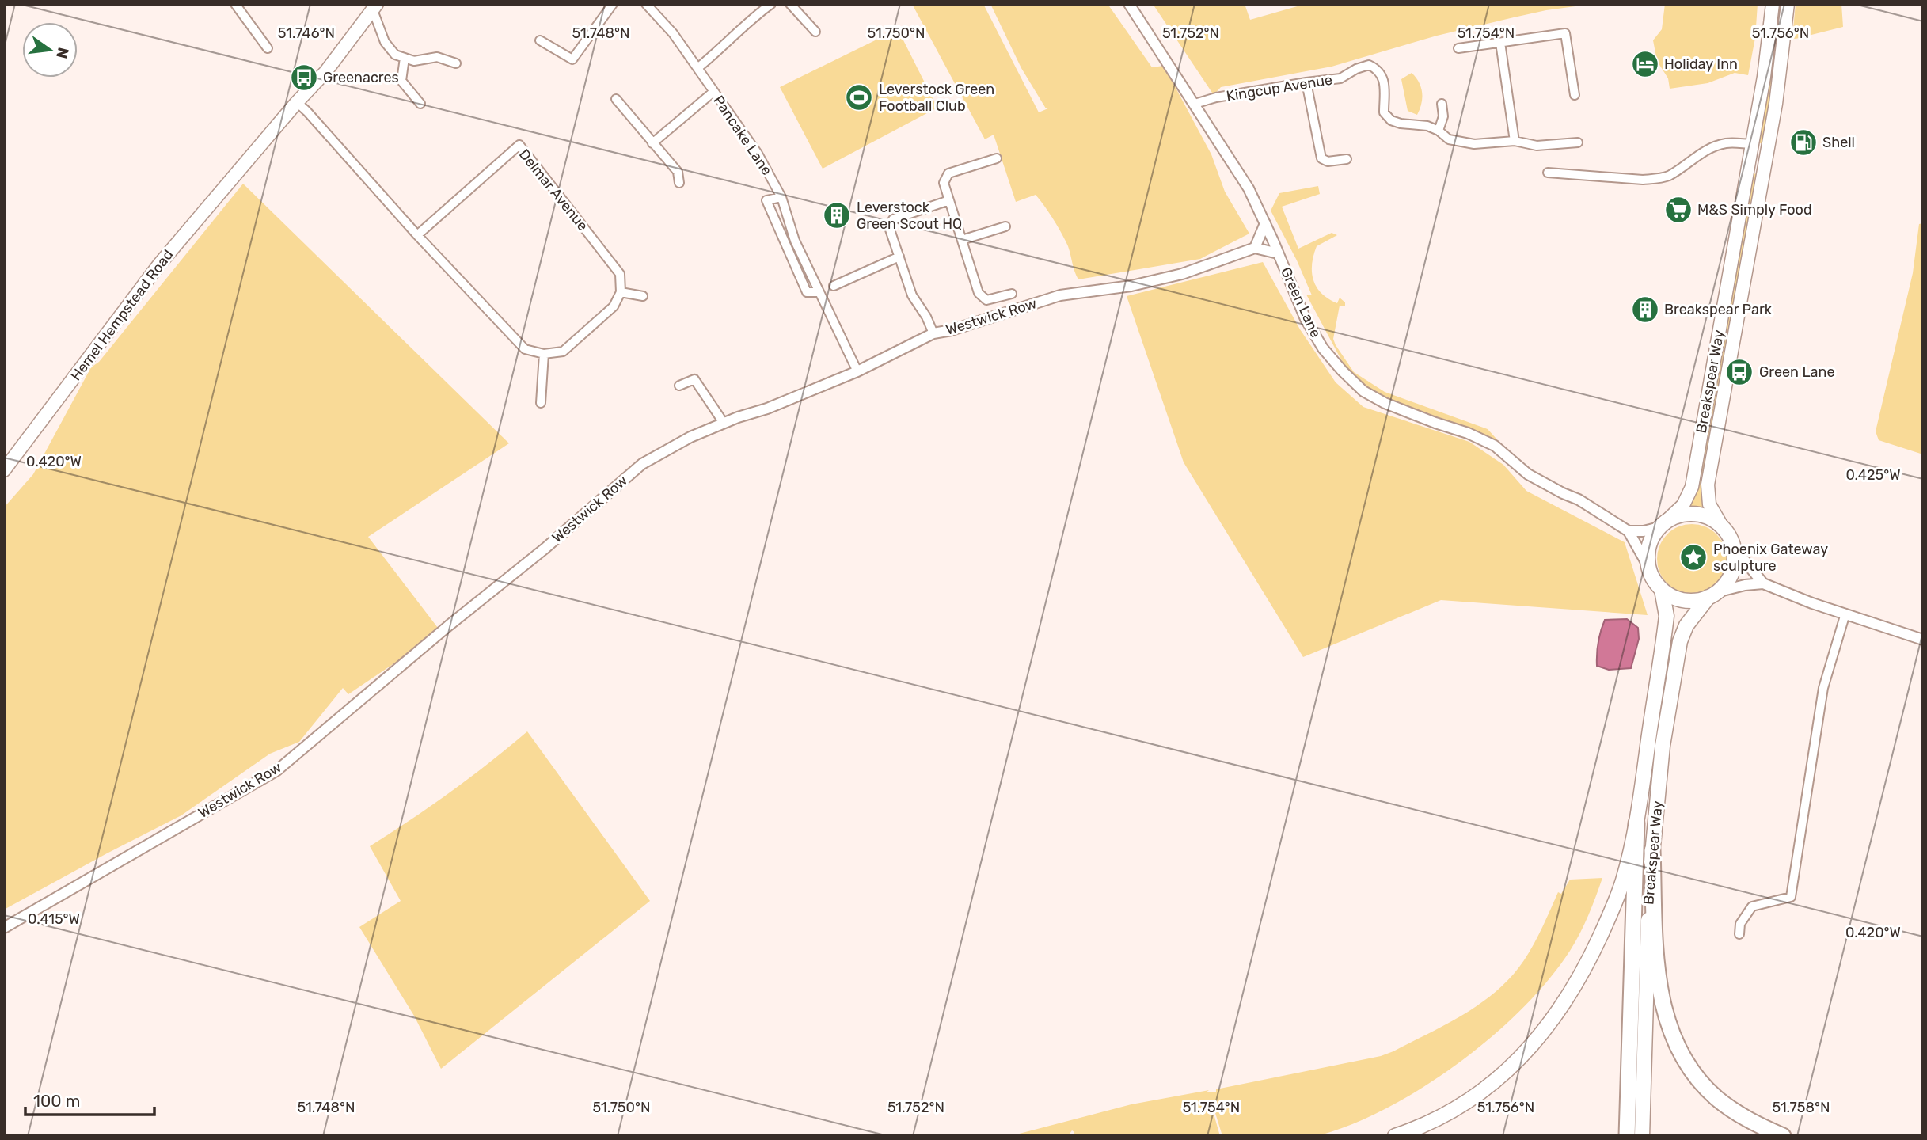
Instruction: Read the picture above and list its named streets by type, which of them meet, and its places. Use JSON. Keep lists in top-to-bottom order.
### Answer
{
  "streets": {
    "highway": ["Breakspear Way"],
    "main road": ["Hemel Hempstead Road"],
    "street": [
      "Kingcup Avenue",
      "Pancake Lane",
      "Delmar Avenue",
      "Green Lane",
      "Westwick Row"
    ]
  },
  "crossings": [
    ["Kingcup Avenue", "Green Lane"],
    ["Pancake Lane", "Westwick Row"],
    ["Green Lane", "Breakspear Way"]
  ],
  "places": {
    "hotel": ["Holiday Inn"],
    "bus stop": ["Greenacres", "Green Lane"],
    "sports": ["Leverstock Green Football Club"],
    "fuel station": ["Shell"],
    "supermarket": ["M&S Simply Food"],
    "building": ["Leverstock Green Scout HQ", "Breakspear Park"],
    "place": ["Phoenix Gateway sculpture"]
  },
  "scale_bar": "100 m",
  "north": "right",
  "coordinates": [
    "51.746°N",
    "51.748°N",
    "51.750°N",
    "51.752°N",
    "51.754°N",
    "51.756°N",
    "0.420°W",
    "0.425°W",
    "0.415°W",
    "51.758°N"
  ]
}
